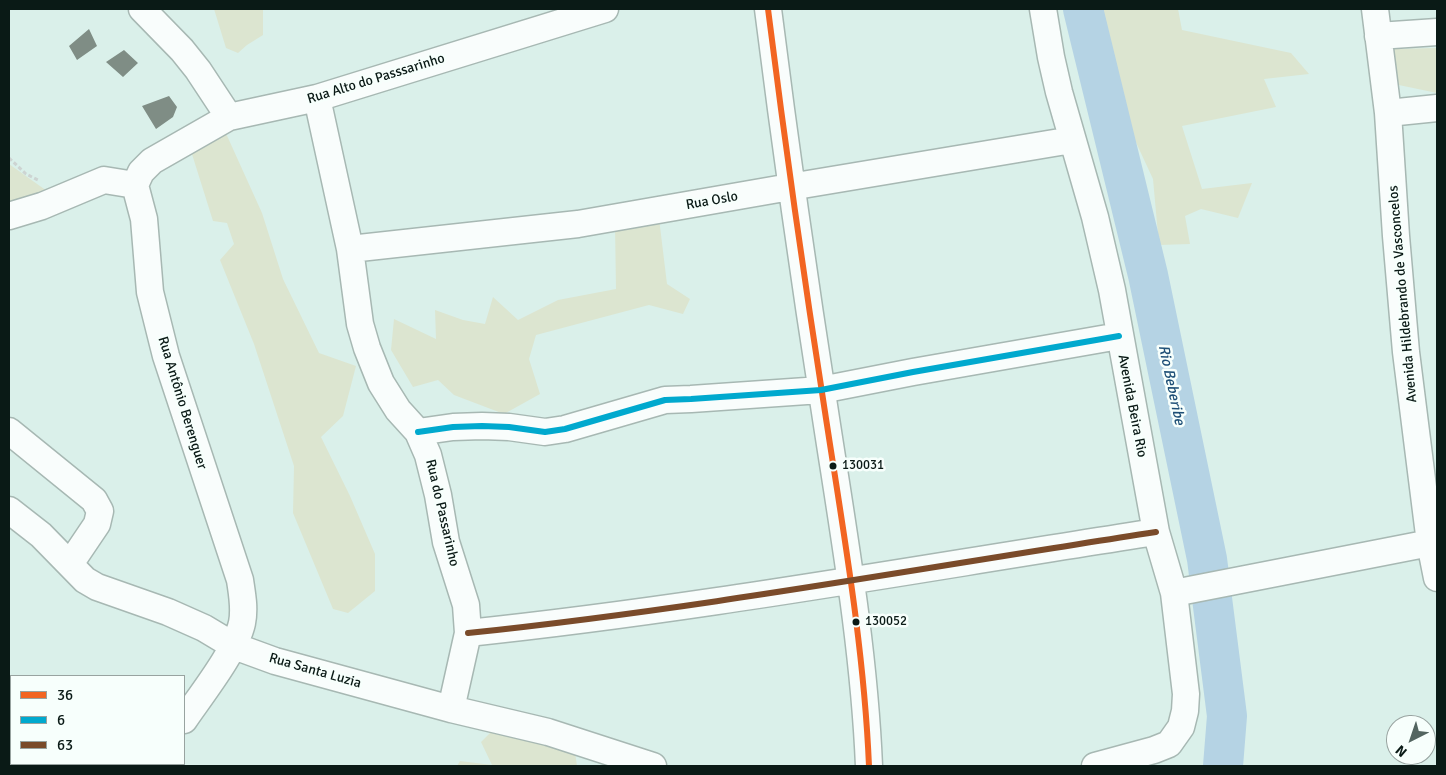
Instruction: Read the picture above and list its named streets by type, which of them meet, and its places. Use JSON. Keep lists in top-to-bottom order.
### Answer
{
  "streets": {
    "street": [
      "Rua Alto do Passsarinho",
      "Rua Oslo",
      "Avenida Hildebrando de Vasconcelos",
      "Rua Antônio Berenguer",
      "Avenida Beira Rio",
      "Rua do Passarinho",
      "Rua Santa Luzia"
    ]
  },
  "crossings": [
    ["Rua Alto do Passsarinho", "Rua Antônio Berenguer"],
    ["Rua Alto do Passsarinho", "Rua do Passarinho"],
    ["Rua Oslo", "Avenida Beira Rio"],
    ["Rua Oslo", "Rua do Passarinho"],
    ["Rua Antônio Berenguer", "Rua Santa Luzia"],
    ["Rua do Passarinho", "Rua Santa Luzia"]
  ],
  "water": ["Rio Beberibe"],
  "places": ["130031", "130052"],
  "lines": ["transit line 36", "transit line 6", "transit line 63"],
  "legend": ["36", "6", "63"],
  "north": "bottom left"
}
